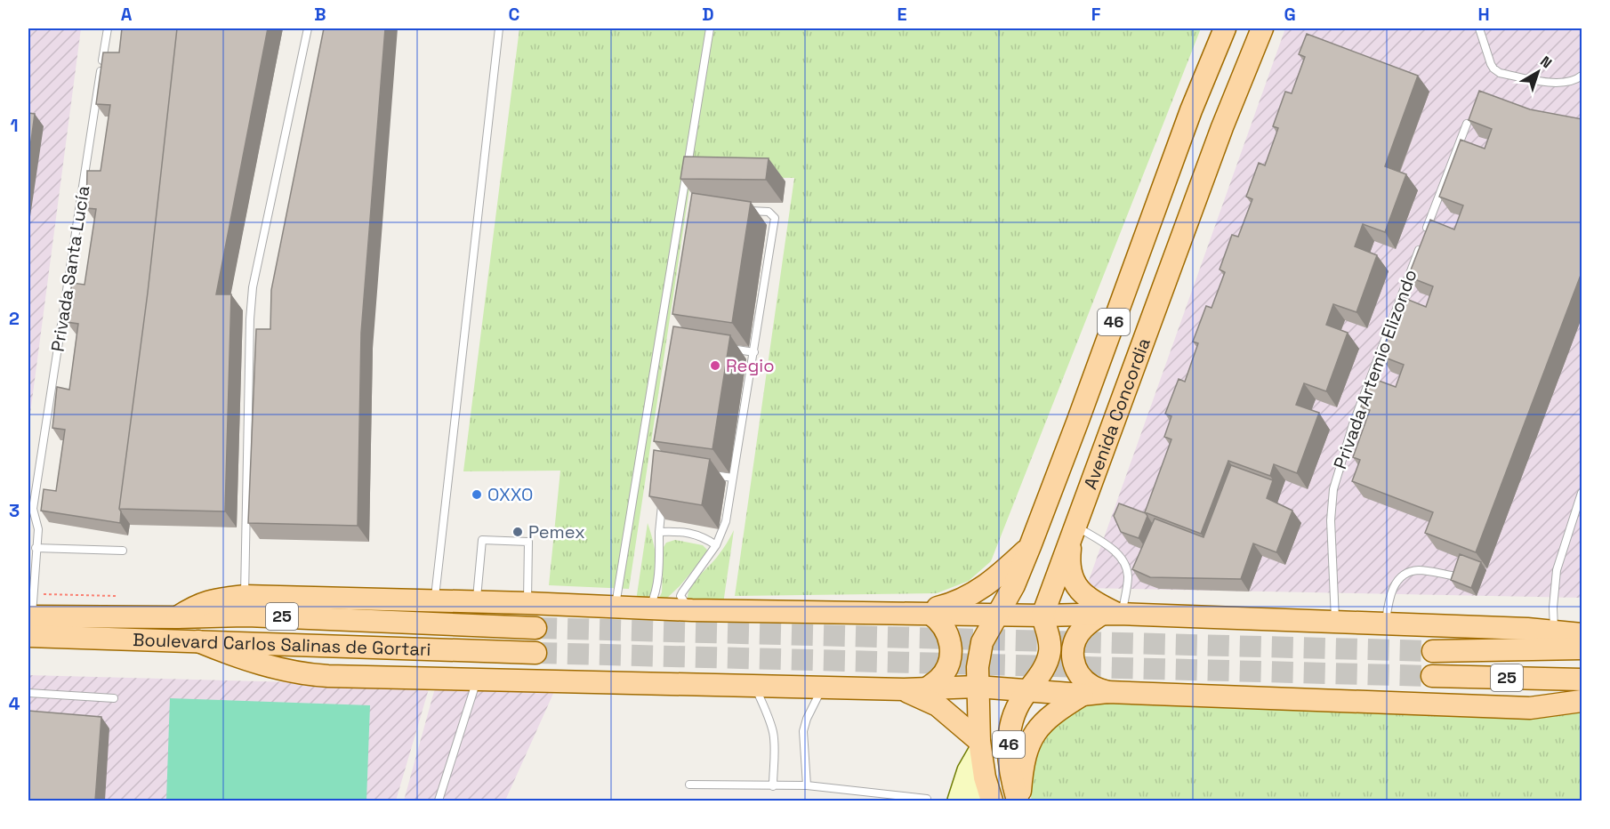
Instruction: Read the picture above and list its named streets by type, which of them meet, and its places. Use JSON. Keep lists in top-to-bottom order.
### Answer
{
  "streets": {
    "main road": [
      "46",
      "Avenida Concordia",
      "25",
      "Boulevard Carlos Salinas de Gortari"
    ],
    "lane": ["Privada Santa Lucía", "Privada Artemio Elizondo"]
  },
  "crossings": [
    ["Privada Santa Lucía", "Boulevard Carlos Salinas de Gortari"],
    ["46", "Avenida Concordia"]
  ],
  "places": ["Regio", "OXXO", "Pemex"],
  "north": "top right",
  "grid": {
    "columns": [
      "A",
      "B",
      "C",
      "D",
      "E",
      "F",
      "G",
      "H"
    ],
    "rows": [
      "1",
      "2",
      "3",
      "4"
    ]
  }
}
